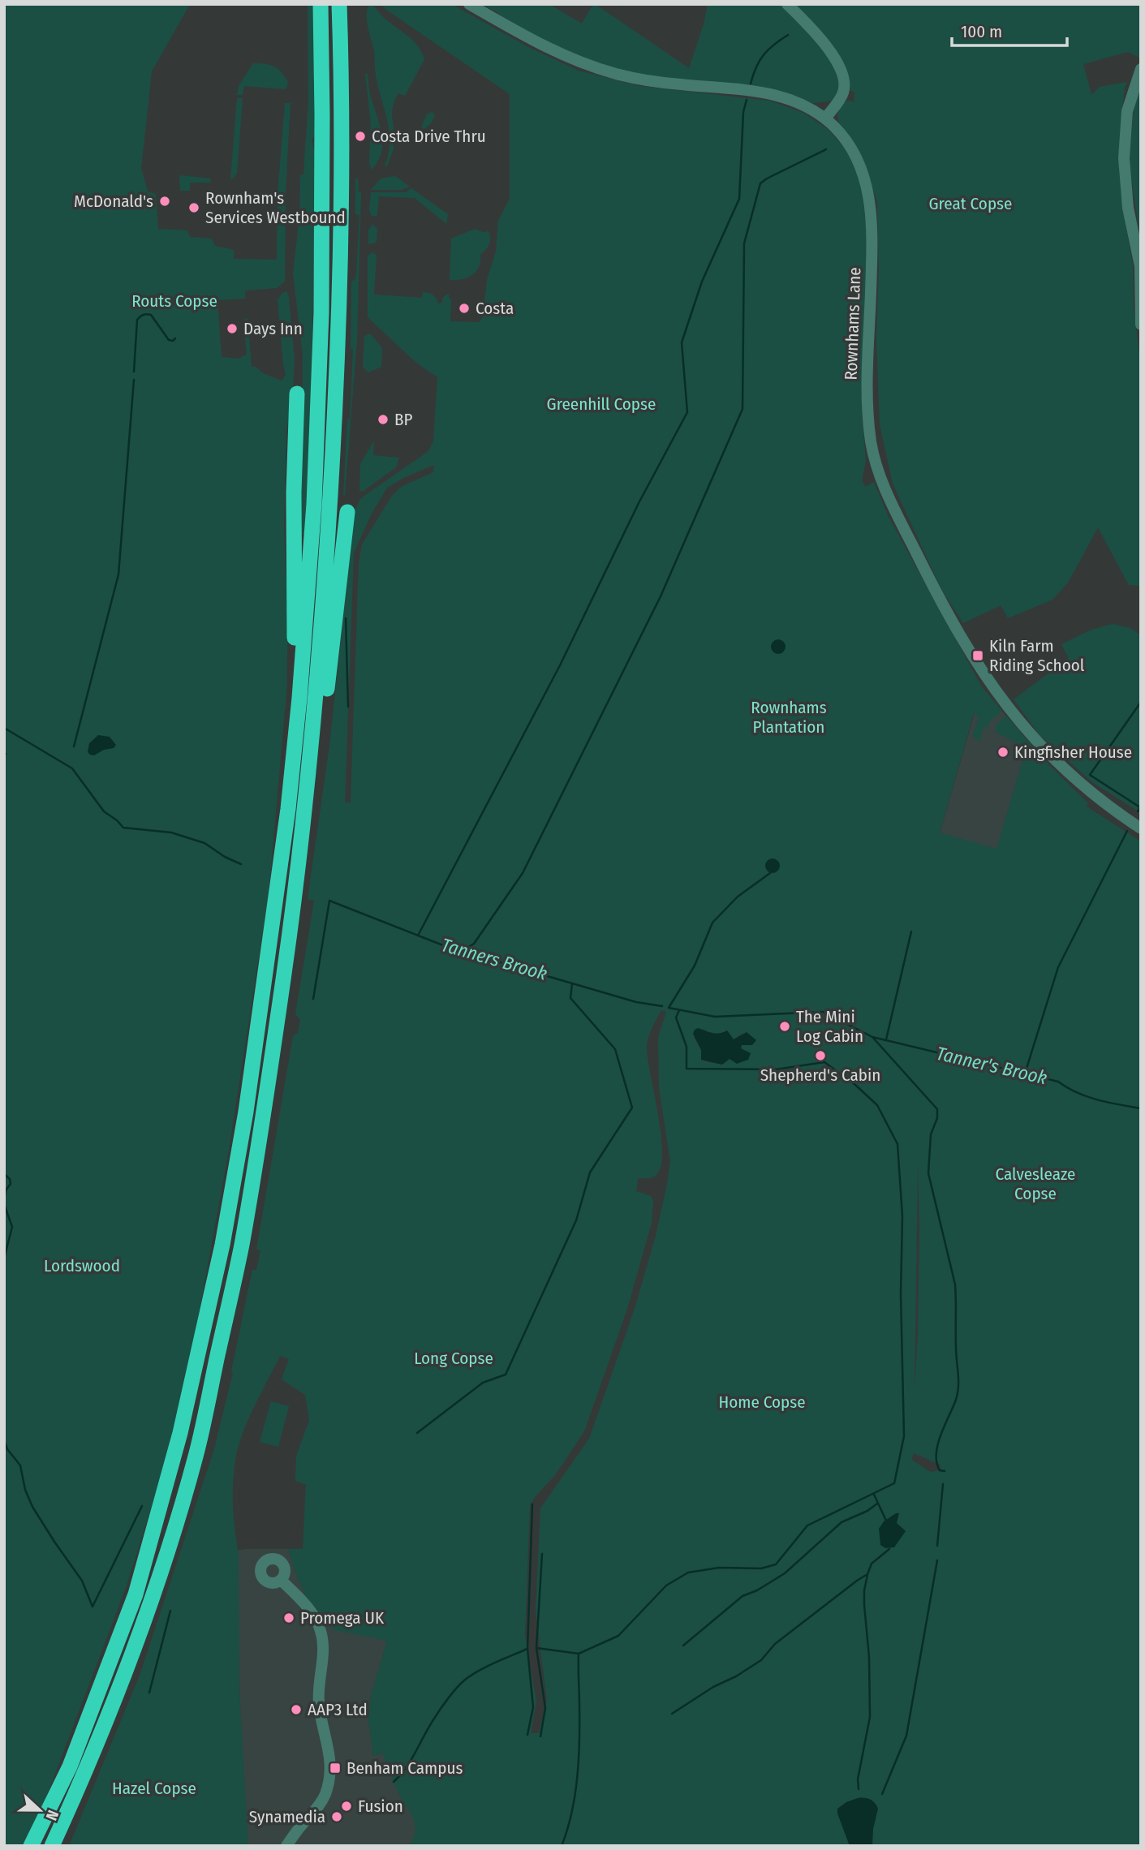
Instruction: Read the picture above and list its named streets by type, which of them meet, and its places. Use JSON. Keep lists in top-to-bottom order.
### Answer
{
  "streets": {
    "street": ["Rownhams Lane"]
  },
  "water": ["Tanners Brook", "Tanner's Brook"],
  "parks": [
    "Great Copse",
    "Routs Copse",
    "Greenhill Copse",
    "Rownhams Plantation",
    "Calvesleaze Copse",
    "Lordswood",
    "Long Copse",
    "Home Copse",
    "Hazel Copse"
  ],
  "places": {
    "other": [
      "Costa Drive Thru",
      "McDonald's",
      "Rownham's Services Westbound",
      "Costa",
      "Days Inn",
      "BP",
      "Kingfisher House",
      "The Mini Log Cabin",
      "Shepherd's Cabin",
      "Promega UK",
      "AAP3 Ltd",
      "Fusion",
      "Synamedia"
    ],
    "transit": ["Kiln Farm Riding School", "Benham Campus"]
  },
  "scale_bar": "100 m",
  "north": "right"
}
